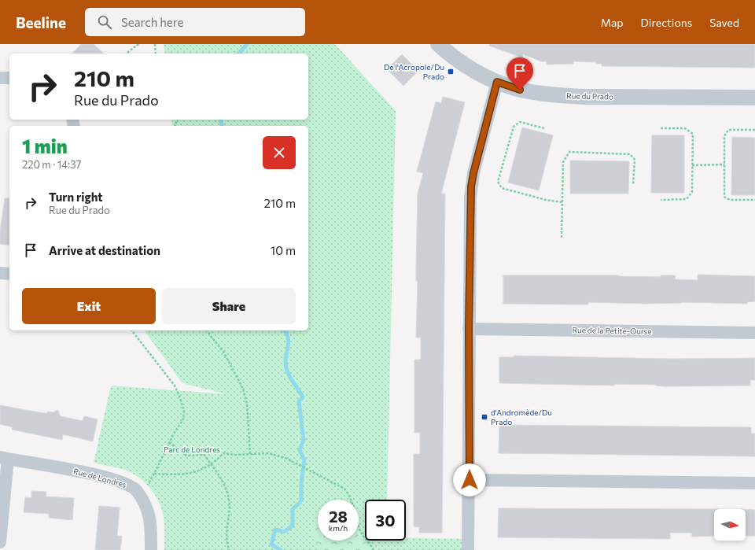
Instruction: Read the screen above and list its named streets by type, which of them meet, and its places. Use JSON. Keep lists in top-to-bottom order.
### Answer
{
  "streets": {
    "street": ["Rue du Prado", "Rue de la Petite-Ourse", "Rue de Londres"]
  },
  "parks": ["Parc de Londres"],
  "places": {
    "transit": ["De l'Acropole/Du Prado", "d'Andromède/Du Prado"]
  },
  "north": "right",
  "page": {
    "header": "Beeline",
    "search": "Search here",
    "nav": ["Map", "Directions", "Saved"],
    "turn": ["210 m", "Rue du Prado"],
    "heading": ["1 min", "220 m · 14:37"],
    "list": [
      {
        "name": "Turn right",
        "note": "Rue du Prado",
        "value": "210 m"
      },
      {
        "name": "Arrive at destination",
        "value": "10 m"
      }
    ],
    "buttons": ["Exit", "Share"],
    "speed": "28 km/h",
    "limit": "30"
  }
}
